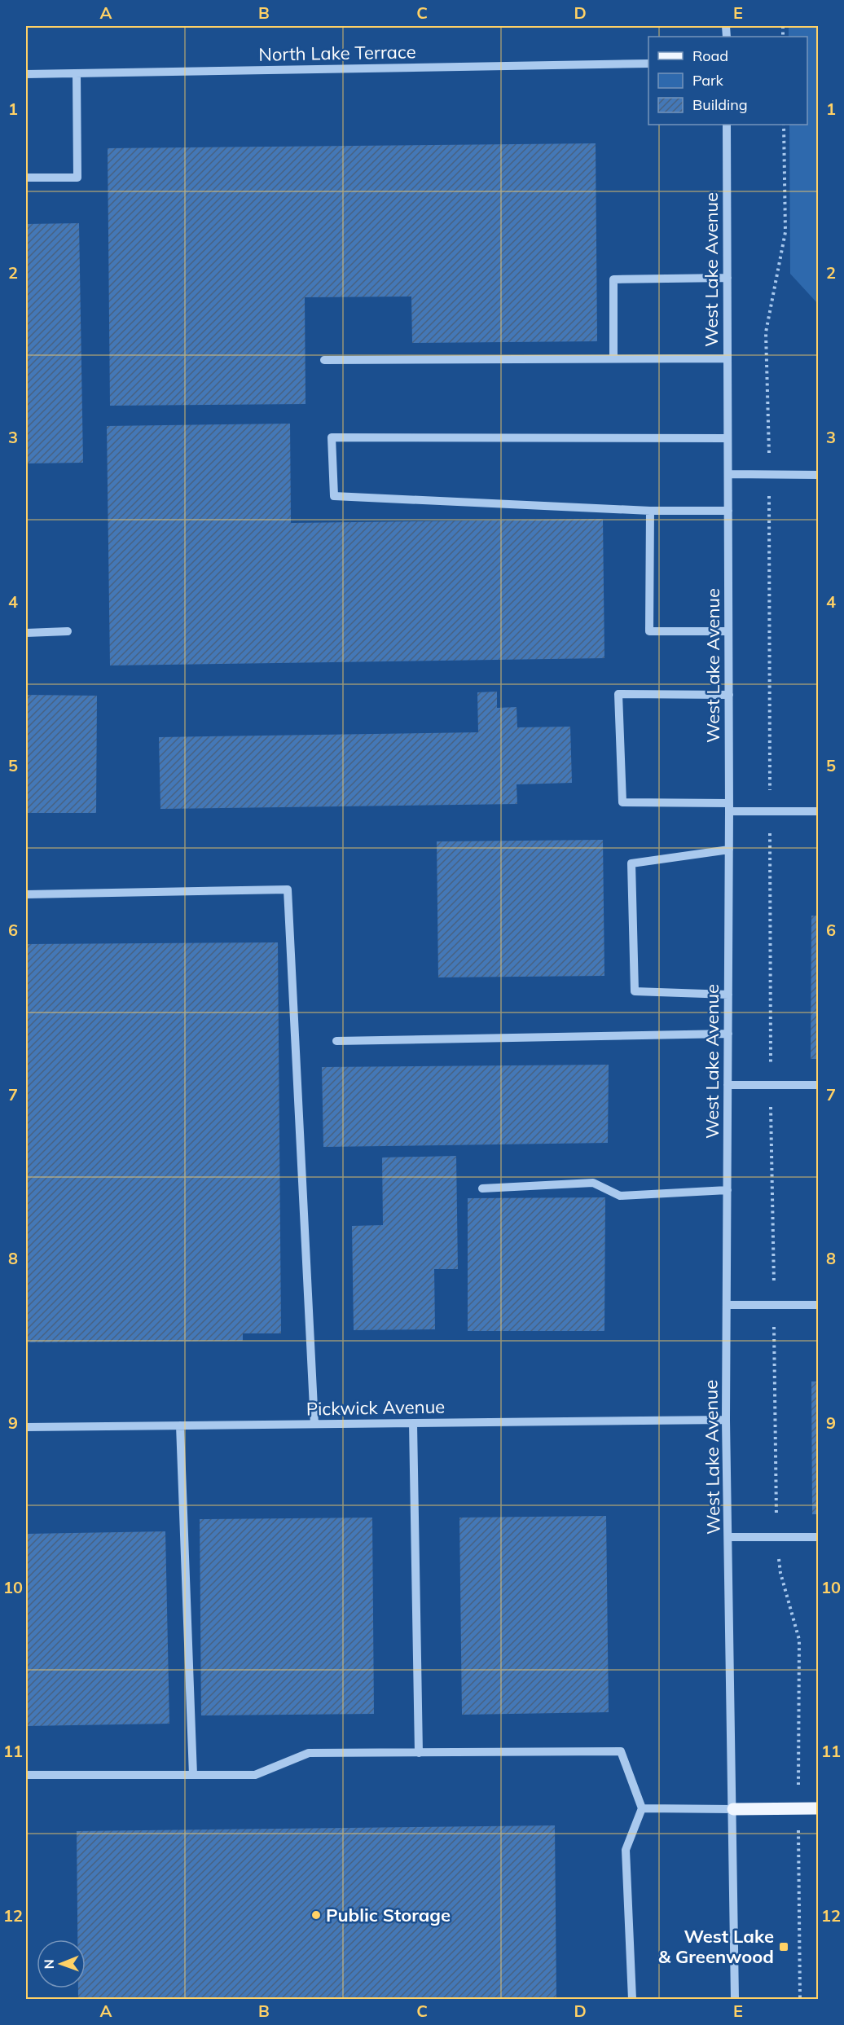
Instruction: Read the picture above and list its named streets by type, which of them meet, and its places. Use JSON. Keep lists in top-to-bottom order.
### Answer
{
  "streets": {
    "street": ["North Lake Terrace", "West Lake Avenue", "Pickwick Avenue"]
  },
  "crossings": [
    ["West Lake Avenue", "Pickwick Avenue"]
  ],
  "places": {
    "other": ["Public Storage"],
    "transit": ["West Lake & Greenwood"]
  },
  "legend": ["Road", "Park", "Building"],
  "north": "left",
  "grid": {
    "columns": [
      "A",
      "B",
      "C",
      "D",
      "E"
    ],
    "rows": [
      "1",
      "2",
      "3",
      "4",
      "5",
      "6",
      "7",
      "8",
      "9",
      "10",
      "11",
      "12"
    ]
  }
}
